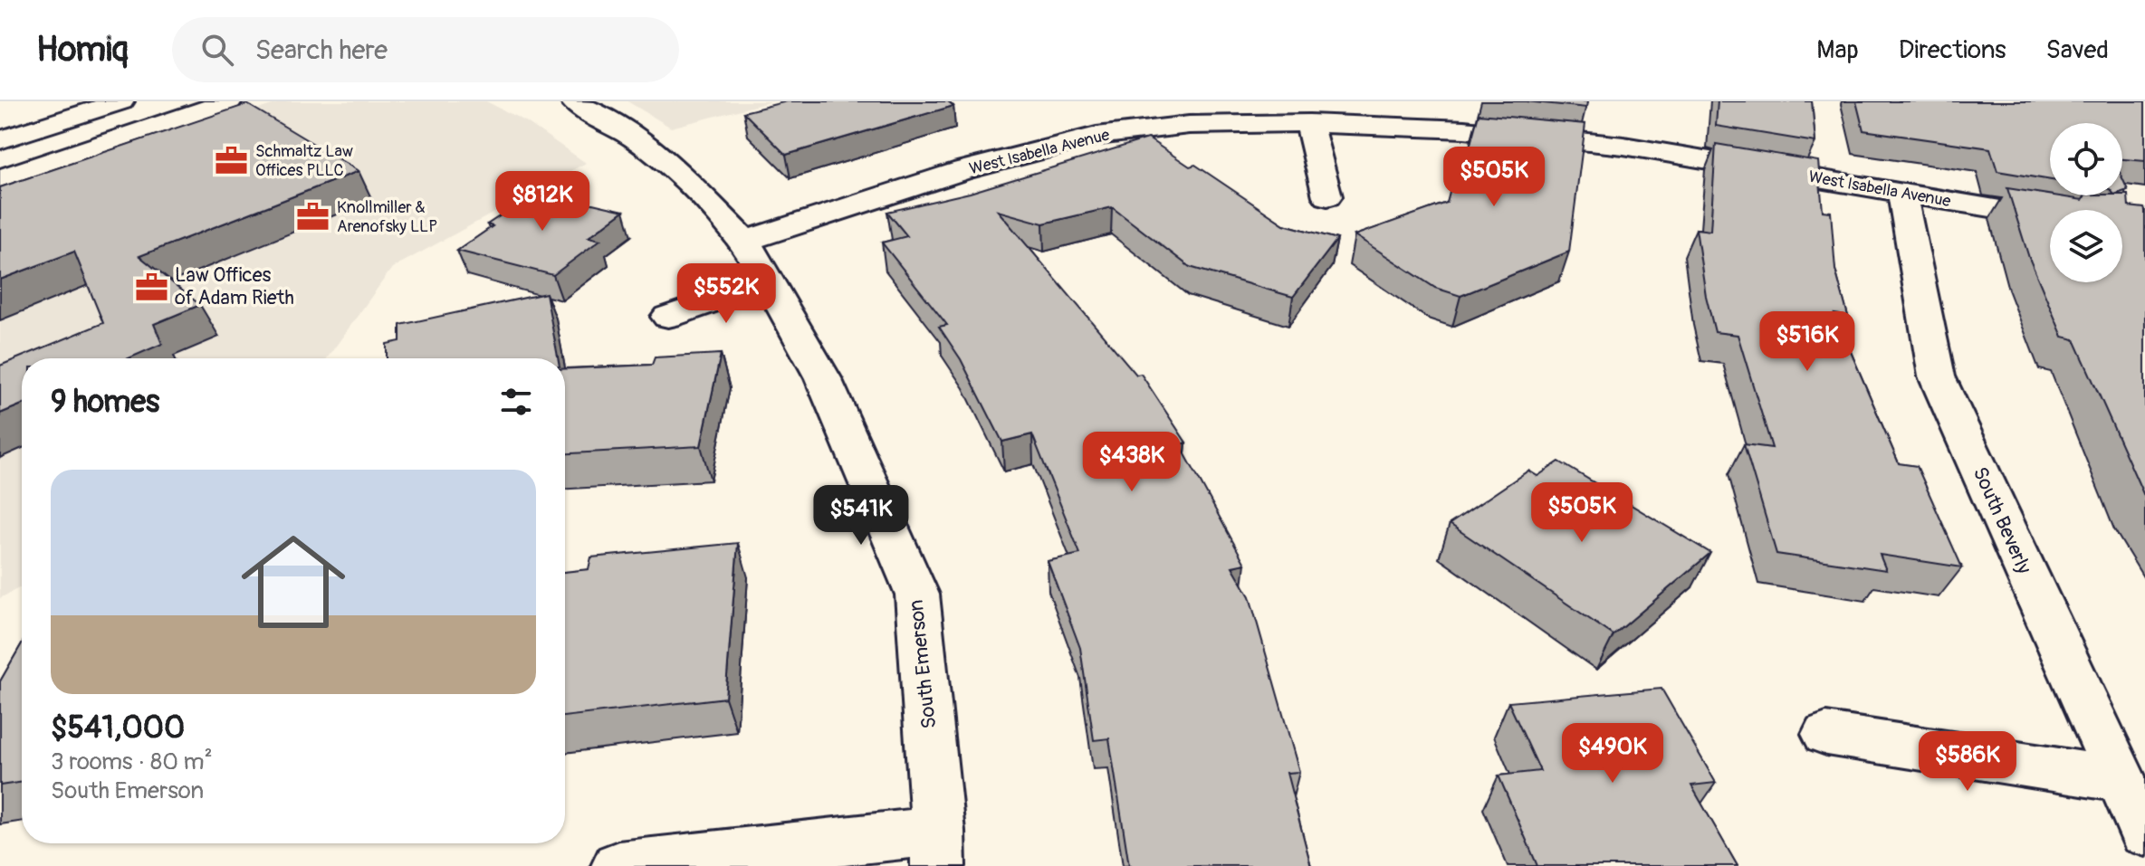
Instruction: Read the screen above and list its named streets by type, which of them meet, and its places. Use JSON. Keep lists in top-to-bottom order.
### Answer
{
  "streets": {
    "street": ["West Isabella Avenue", "South Beverly", "South Emerson"]
  },
  "crossings": [
    ["West Isabella Avenue", "South Beverly"],
    ["West Isabella Avenue", "South Emerson"]
  ],
  "places": {
    "office": ["Schmaltz Law Offices PLLC", "Knollmiller & Arenofsky LLP", "Law Offices of Adam Rieth"]
  },
  "page": {
    "header": "Homiq",
    "search": "Search here",
    "nav": ["Map", "Directions", "Saved"],
    "price": [
      "$505K",
      "$812K",
      "$552K",
      "$516K",
      "$438K",
      "$505K",
      "$541K",
      "$490K",
      "$586K"
    ],
    "heading": "9 homes",
    "list": [
      {
        "name": "$541,000",
        "note": "3 rooms · 80 m² · South Emerson"
      }
    ]
  }
}
